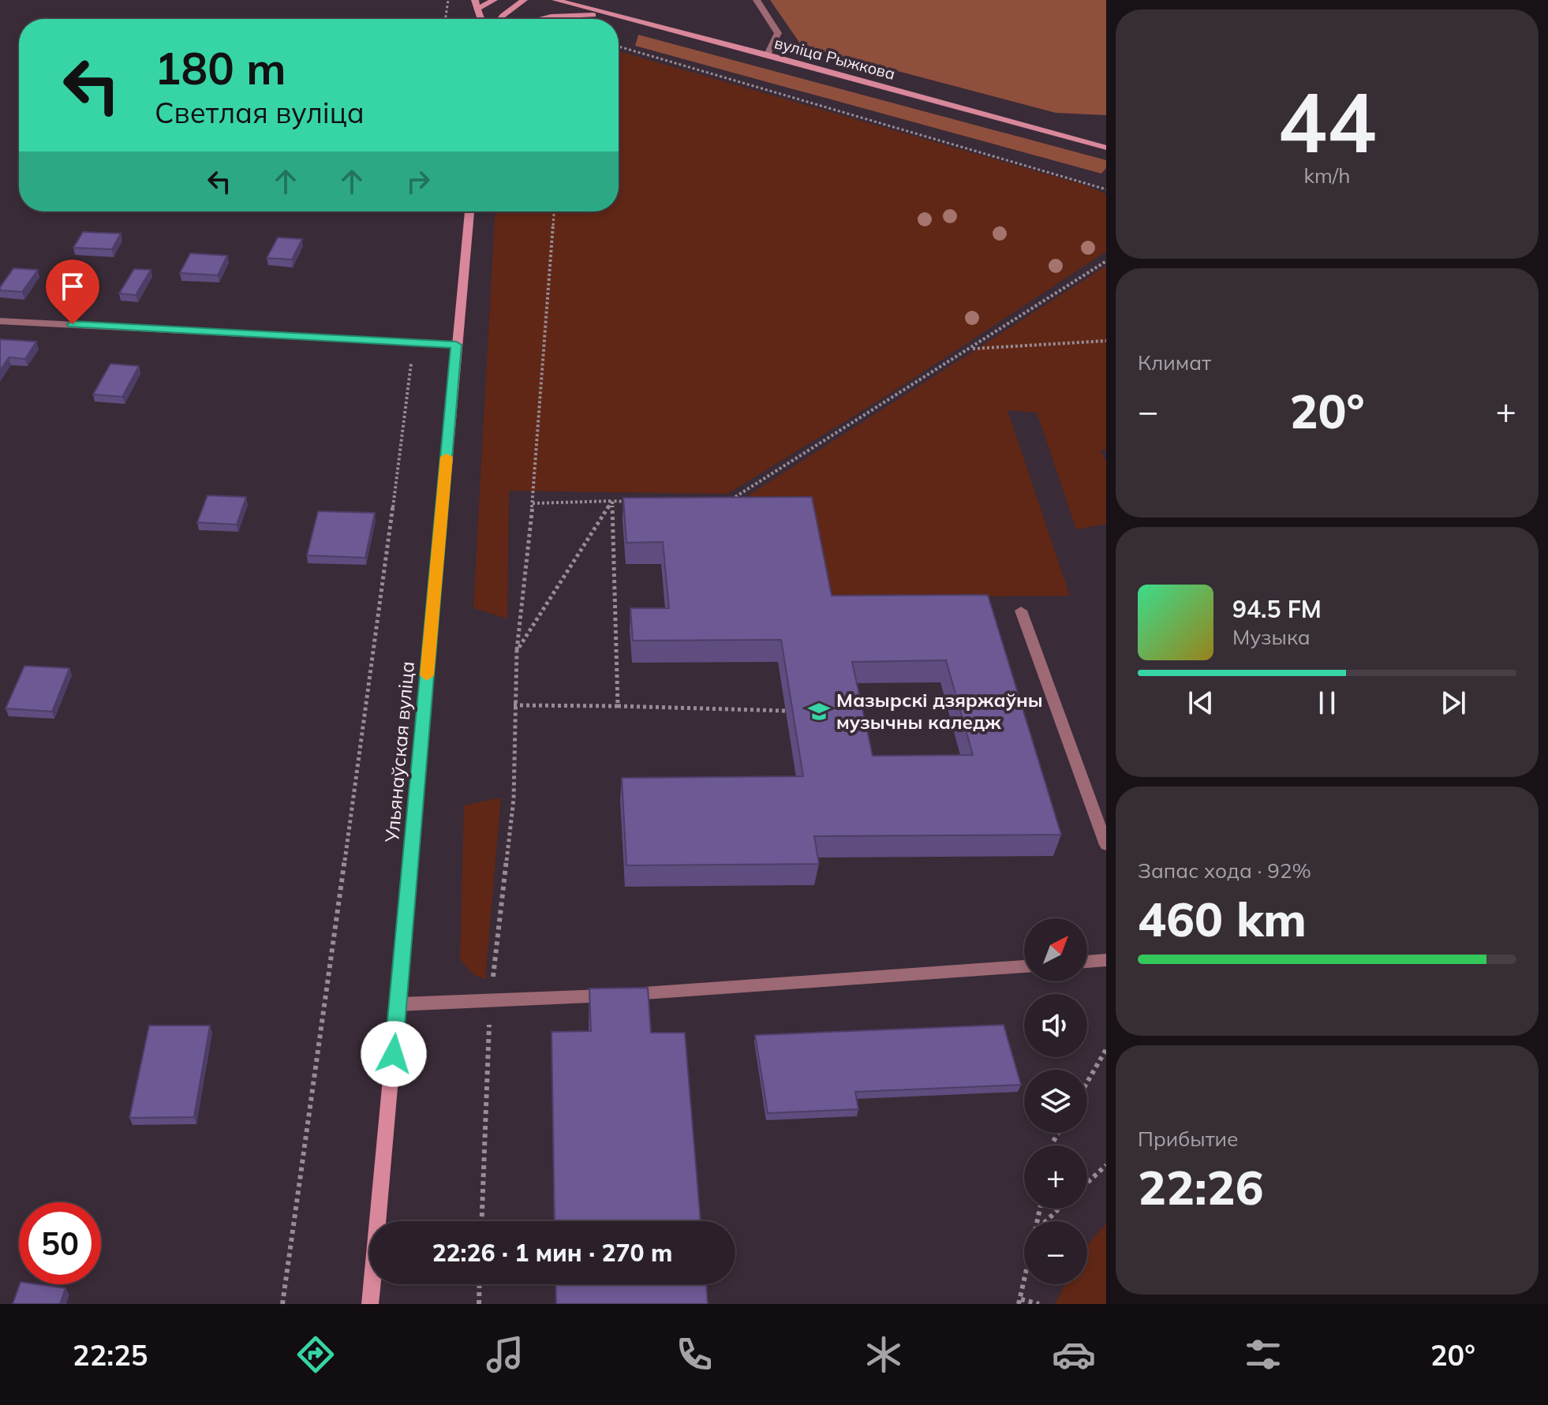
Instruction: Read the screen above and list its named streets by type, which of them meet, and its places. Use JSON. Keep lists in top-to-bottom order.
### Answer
{
  "streets": {
    "main road": ["вуліца Рыжкова", "Ульянаўская вуліца"]
  },
  "places": {
    "school or university": ["Мазырскі дзяржаўны музычны каледж"]
  },
  "north": "top right",
  "page": {
    "tile": [
      ["44", "km/h"],
      "Климат",
      ["Запас хода · 92%", "460 km"],
      ["Прибытие", "22:26"]
    ],
    "turn": ["180 m", "Светлая вуліца"],
    "heat": ["−", "20°", "+"],
    "song": ["94.5 FM", "Музыка"],
    "map_buttons": ["+", "−"],
    "limit": "50",
    "trip": "22:26 · 1 мин · 270 m",
    "tabs": ["22:25", "20°"]
  }
}
